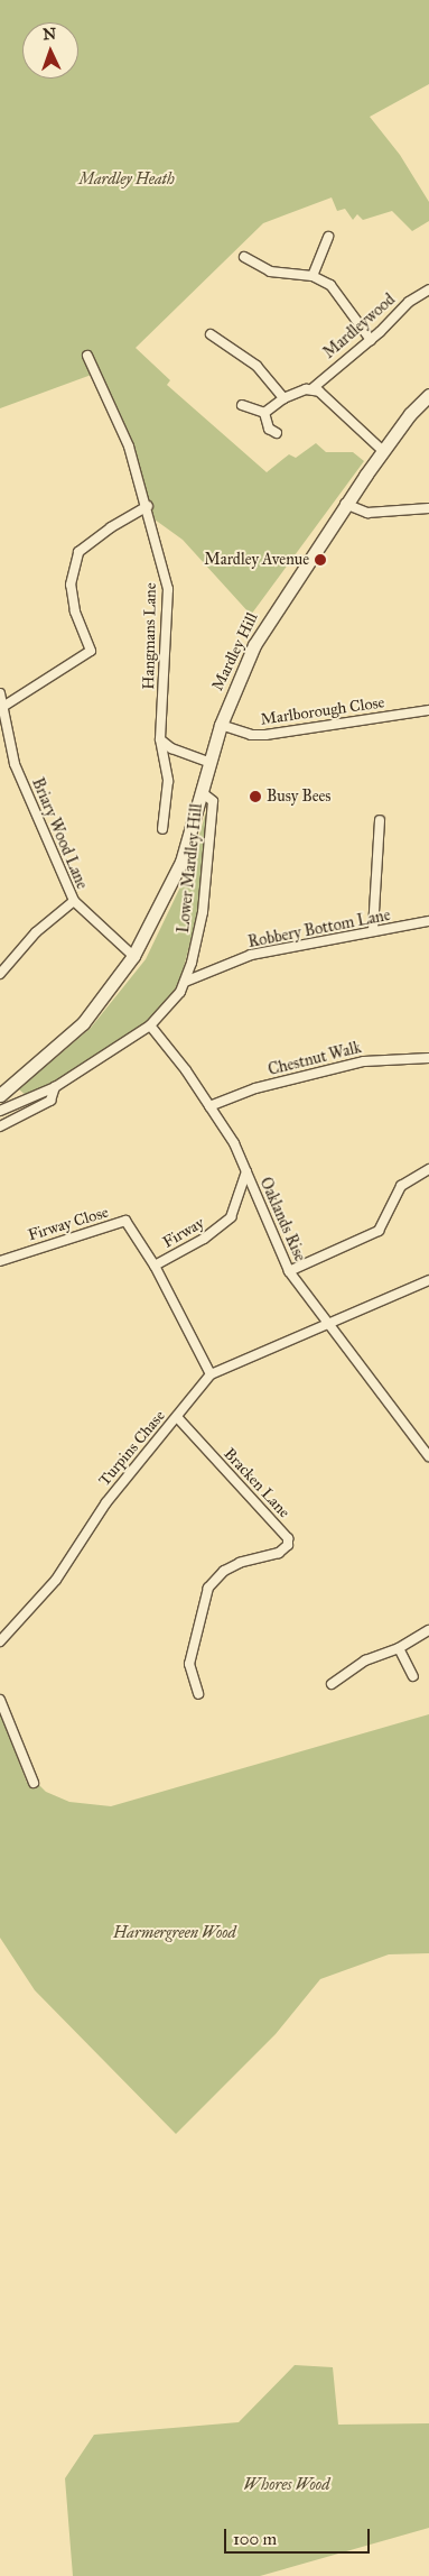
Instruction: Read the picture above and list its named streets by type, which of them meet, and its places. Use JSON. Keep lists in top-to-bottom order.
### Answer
{
  "streets": {
    "main road": ["Mardley Hill"],
    "street": [
      "Mardleywood",
      "Hangmans Lane",
      "Marlborough Close",
      "Briary Wood Lane",
      "Lower Mardley Hill",
      "Robbery Bottom Lane",
      "Chestnut Walk",
      "Oaklands Rise",
      "Firway Close",
      "Firway",
      "Turpins Chase",
      "Bracken Lane"
    ]
  },
  "crossings": [
    ["Mardley Hill", "Marlborough Close"],
    ["Mardley Hill", "Briary Wood Lane"],
    ["Mardley Hill", "Lower Mardley Hill"],
    ["Lower Mardley Hill", "Robbery Bottom Lane"],
    ["Lower Mardley Hill", "Oaklands Rise"],
    ["Chestnut Walk", "Oaklands Rise"],
    ["Oaklands Rise", "Firway"],
    ["Oaklands Rise", "Turpins Chase"],
    ["Firway Close", "Firway"],
    ["Firway", "Turpins Chase"],
    ["Turpins Chase", "Bracken Lane"]
  ],
  "parks": ["Mardley Heath", "Harmergreen Wood", "Whores Wood"],
  "places": ["Mardley Avenue", "Busy Bees"],
  "scale_bar": "100 m",
  "north": "top"
}
